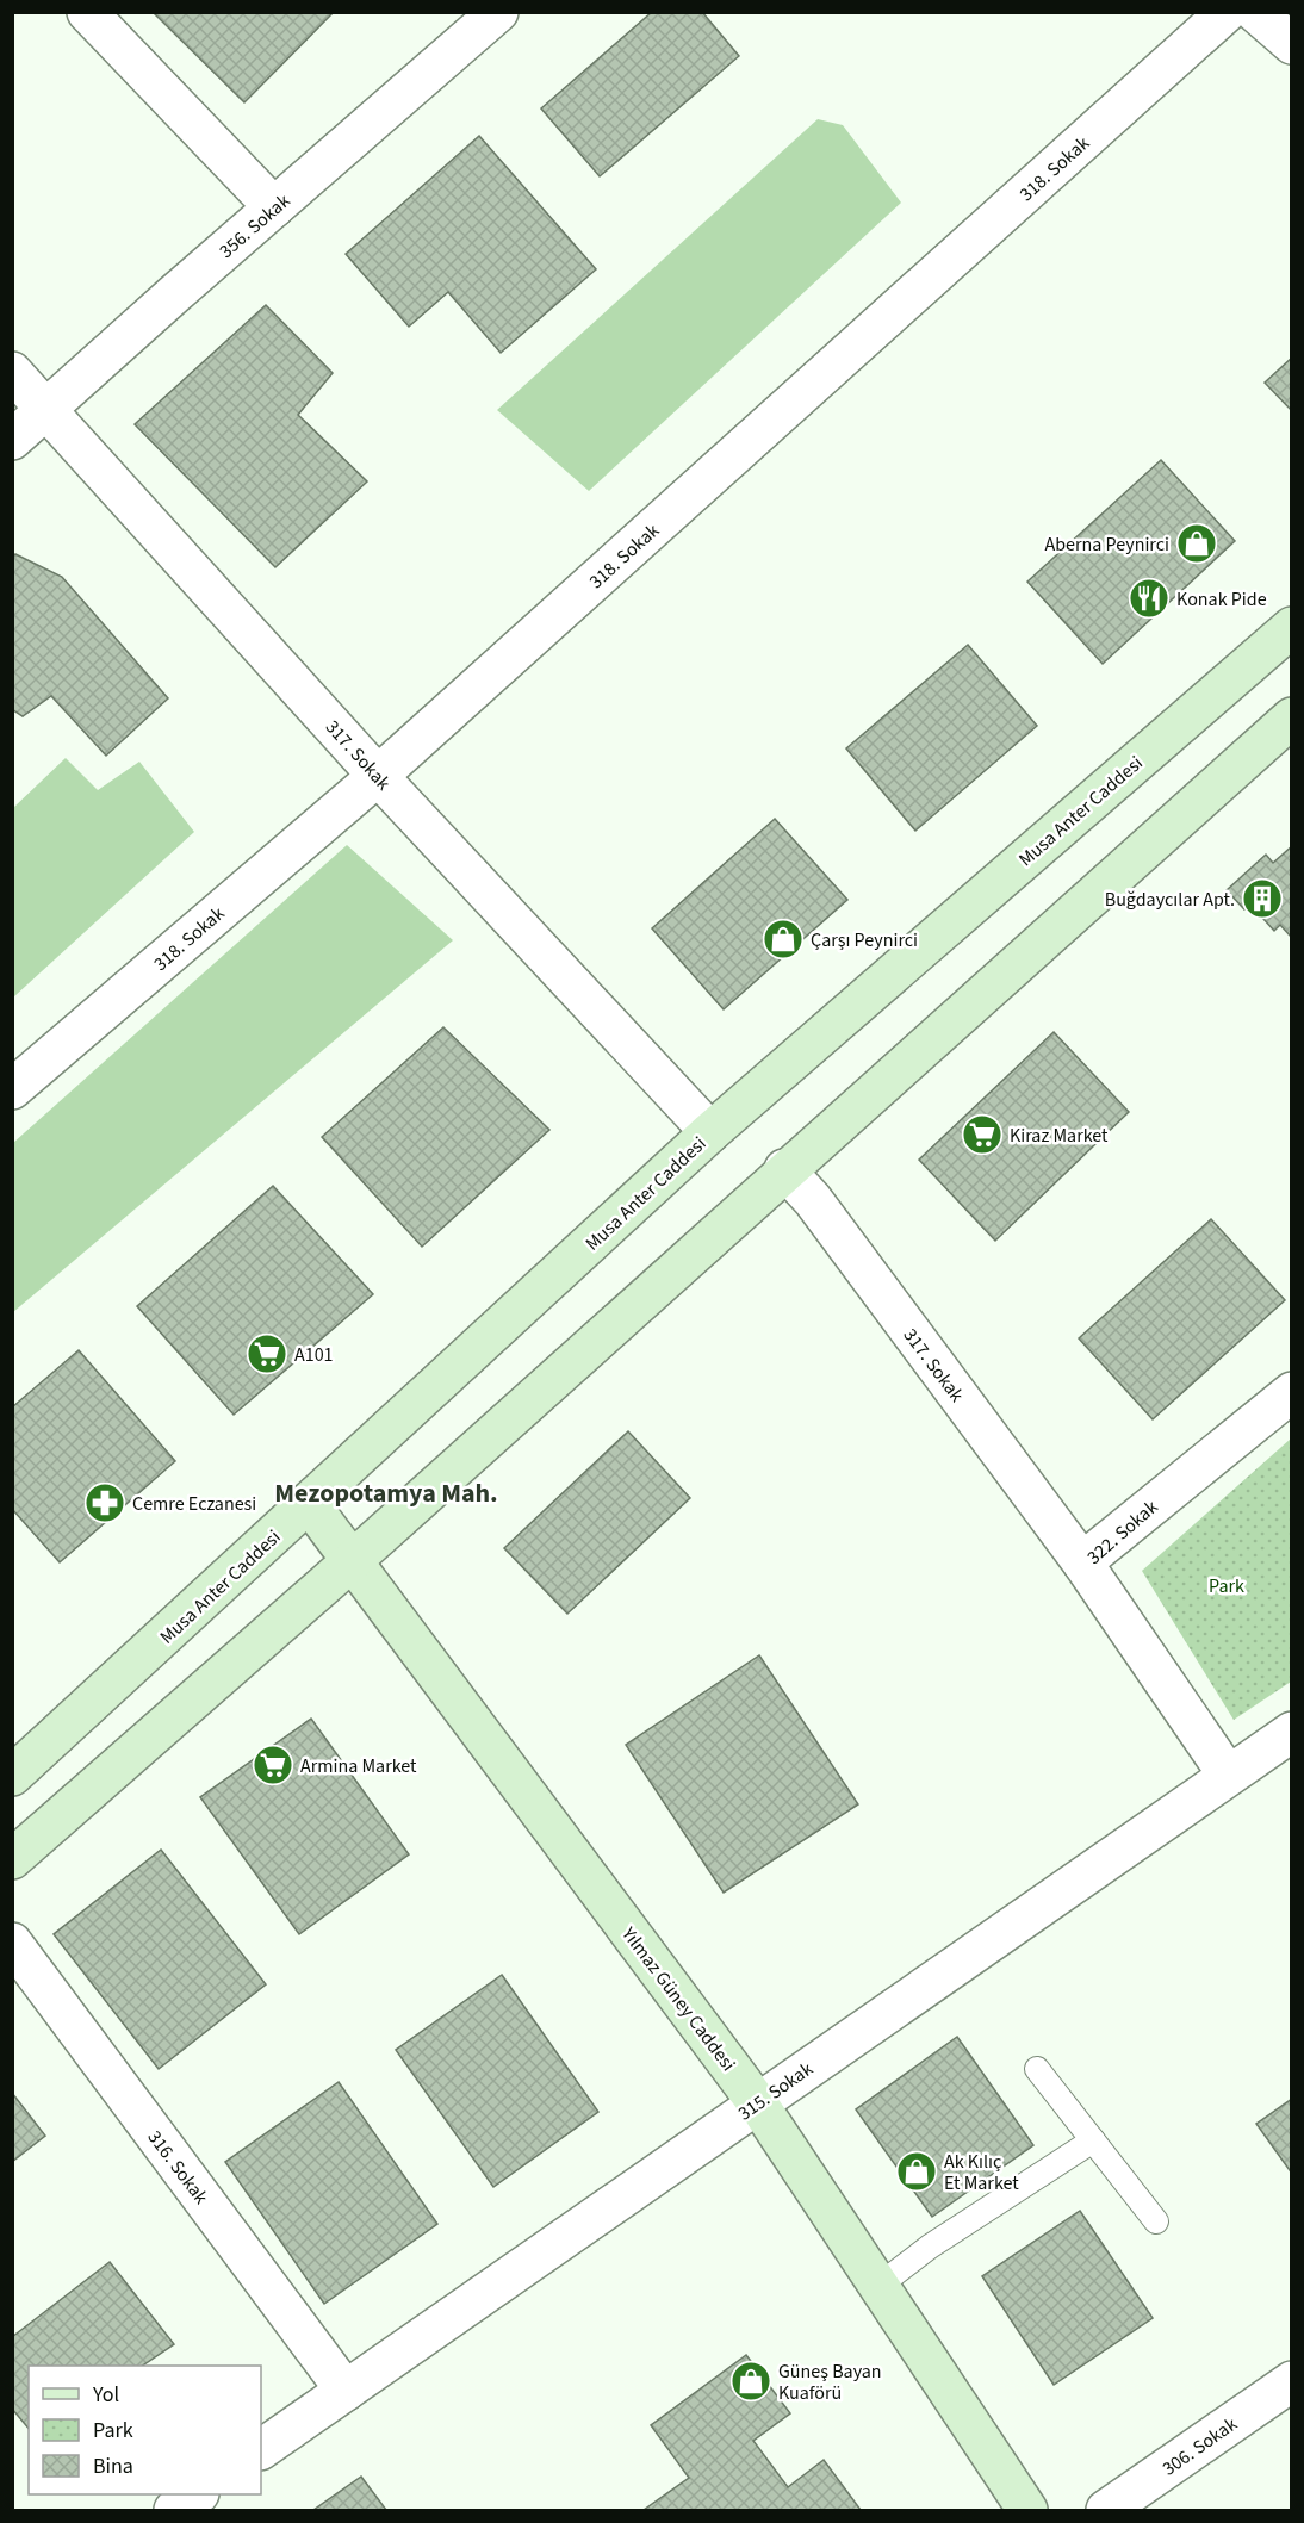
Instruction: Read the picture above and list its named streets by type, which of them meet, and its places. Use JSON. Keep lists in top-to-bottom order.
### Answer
{
  "streets": {
    "main road": ["Musa Anter Caddesi", "Yılmaz Güney Caddesi"],
    "street": [
      "318. Sokak",
      "356. Sokak",
      "317. Sokak",
      "322. Sokak",
      "315. Sokak",
      "316. Sokak",
      "306. Sokak"
    ]
  },
  "crossings": [
    ["318. Sokak", "317. Sokak"],
    ["356. Sokak", "317. Sokak"],
    ["317. Sokak", "Musa Anter Caddesi"],
    ["317. Sokak", "322. Sokak"],
    ["Musa Anter Caddesi", "Yılmaz Güney Caddesi"],
    ["322. Sokak", "315. Sokak"],
    ["Yılmaz Güney Caddesi", "315. Sokak"],
    ["315. Sokak", "316. Sokak"]
  ],
  "districts": ["Mezopotamya Mah."],
  "parks": ["Park"],
  "places": {
    "shop": [
      "Aberna Peynirci",
      "Çarşı Peynirci",
      "Ak Kılıç Et Market",
      "Güneş Bayan Kuaförü"
    ],
    "restaurant": ["Konak Pide"],
    "building": ["Buğdaycılar Apt."],
    "supermarket": ["Kiraz Market", "A101", "Armina Market"],
    "pharmacy": ["Cemre Eczanesi"]
  },
  "legend": ["Yol", "Park", "Bina"]
}
